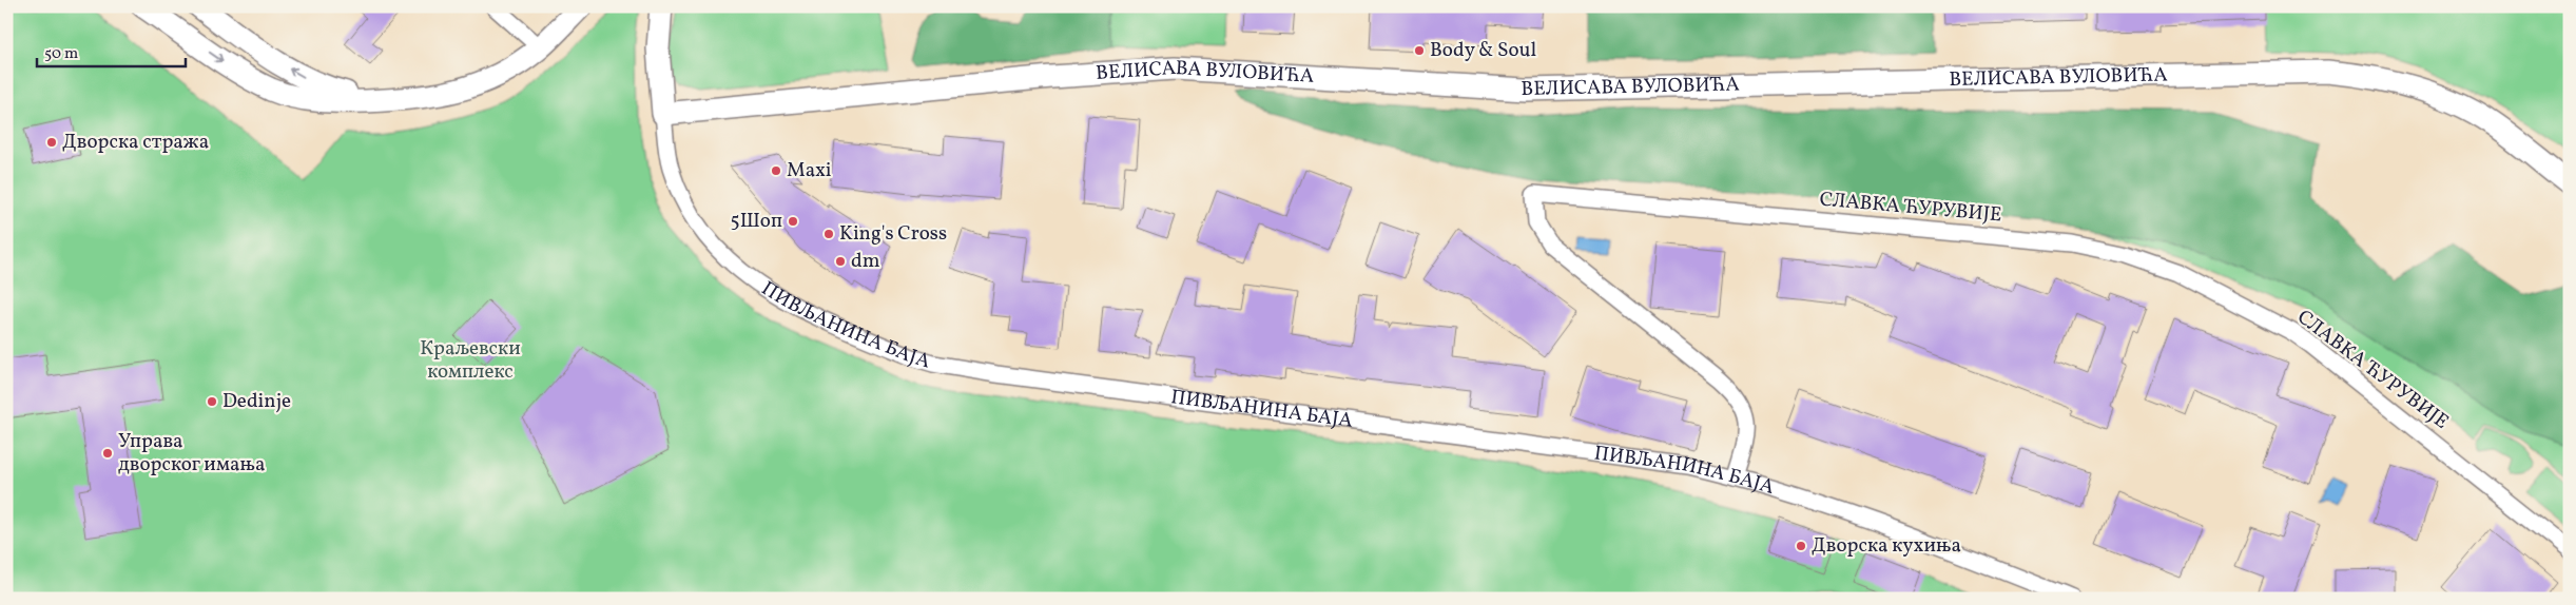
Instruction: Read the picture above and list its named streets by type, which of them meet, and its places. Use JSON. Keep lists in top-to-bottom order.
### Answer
{
  "streets": {
    "street": ["ВЕЛИСАВА ВУЛОВИЋА", "СЛАВКА ЋУРУВИЈЕ", "ПИВЉАНИНА БАЈА"]
  },
  "crossings": [
    ["ВЕЛИСАВА ВУЛОВИЋА", "ПИВЉАНИНА БАЈА"],
    ["СЛАВКА ЋУРУВИЈЕ", "ПИВЉАНИНА БАЈА"]
  ],
  "parks": ["Краљевски комплекс"],
  "places": [
    "Body & Soul",
    "Дворска стража",
    "Maxi",
    "5Шоп",
    "King's Cross",
    "dm",
    "Dedinje",
    "Управа дворског имања",
    "Дворска кухиња"
  ],
  "scale_bar": "50 m"
}
